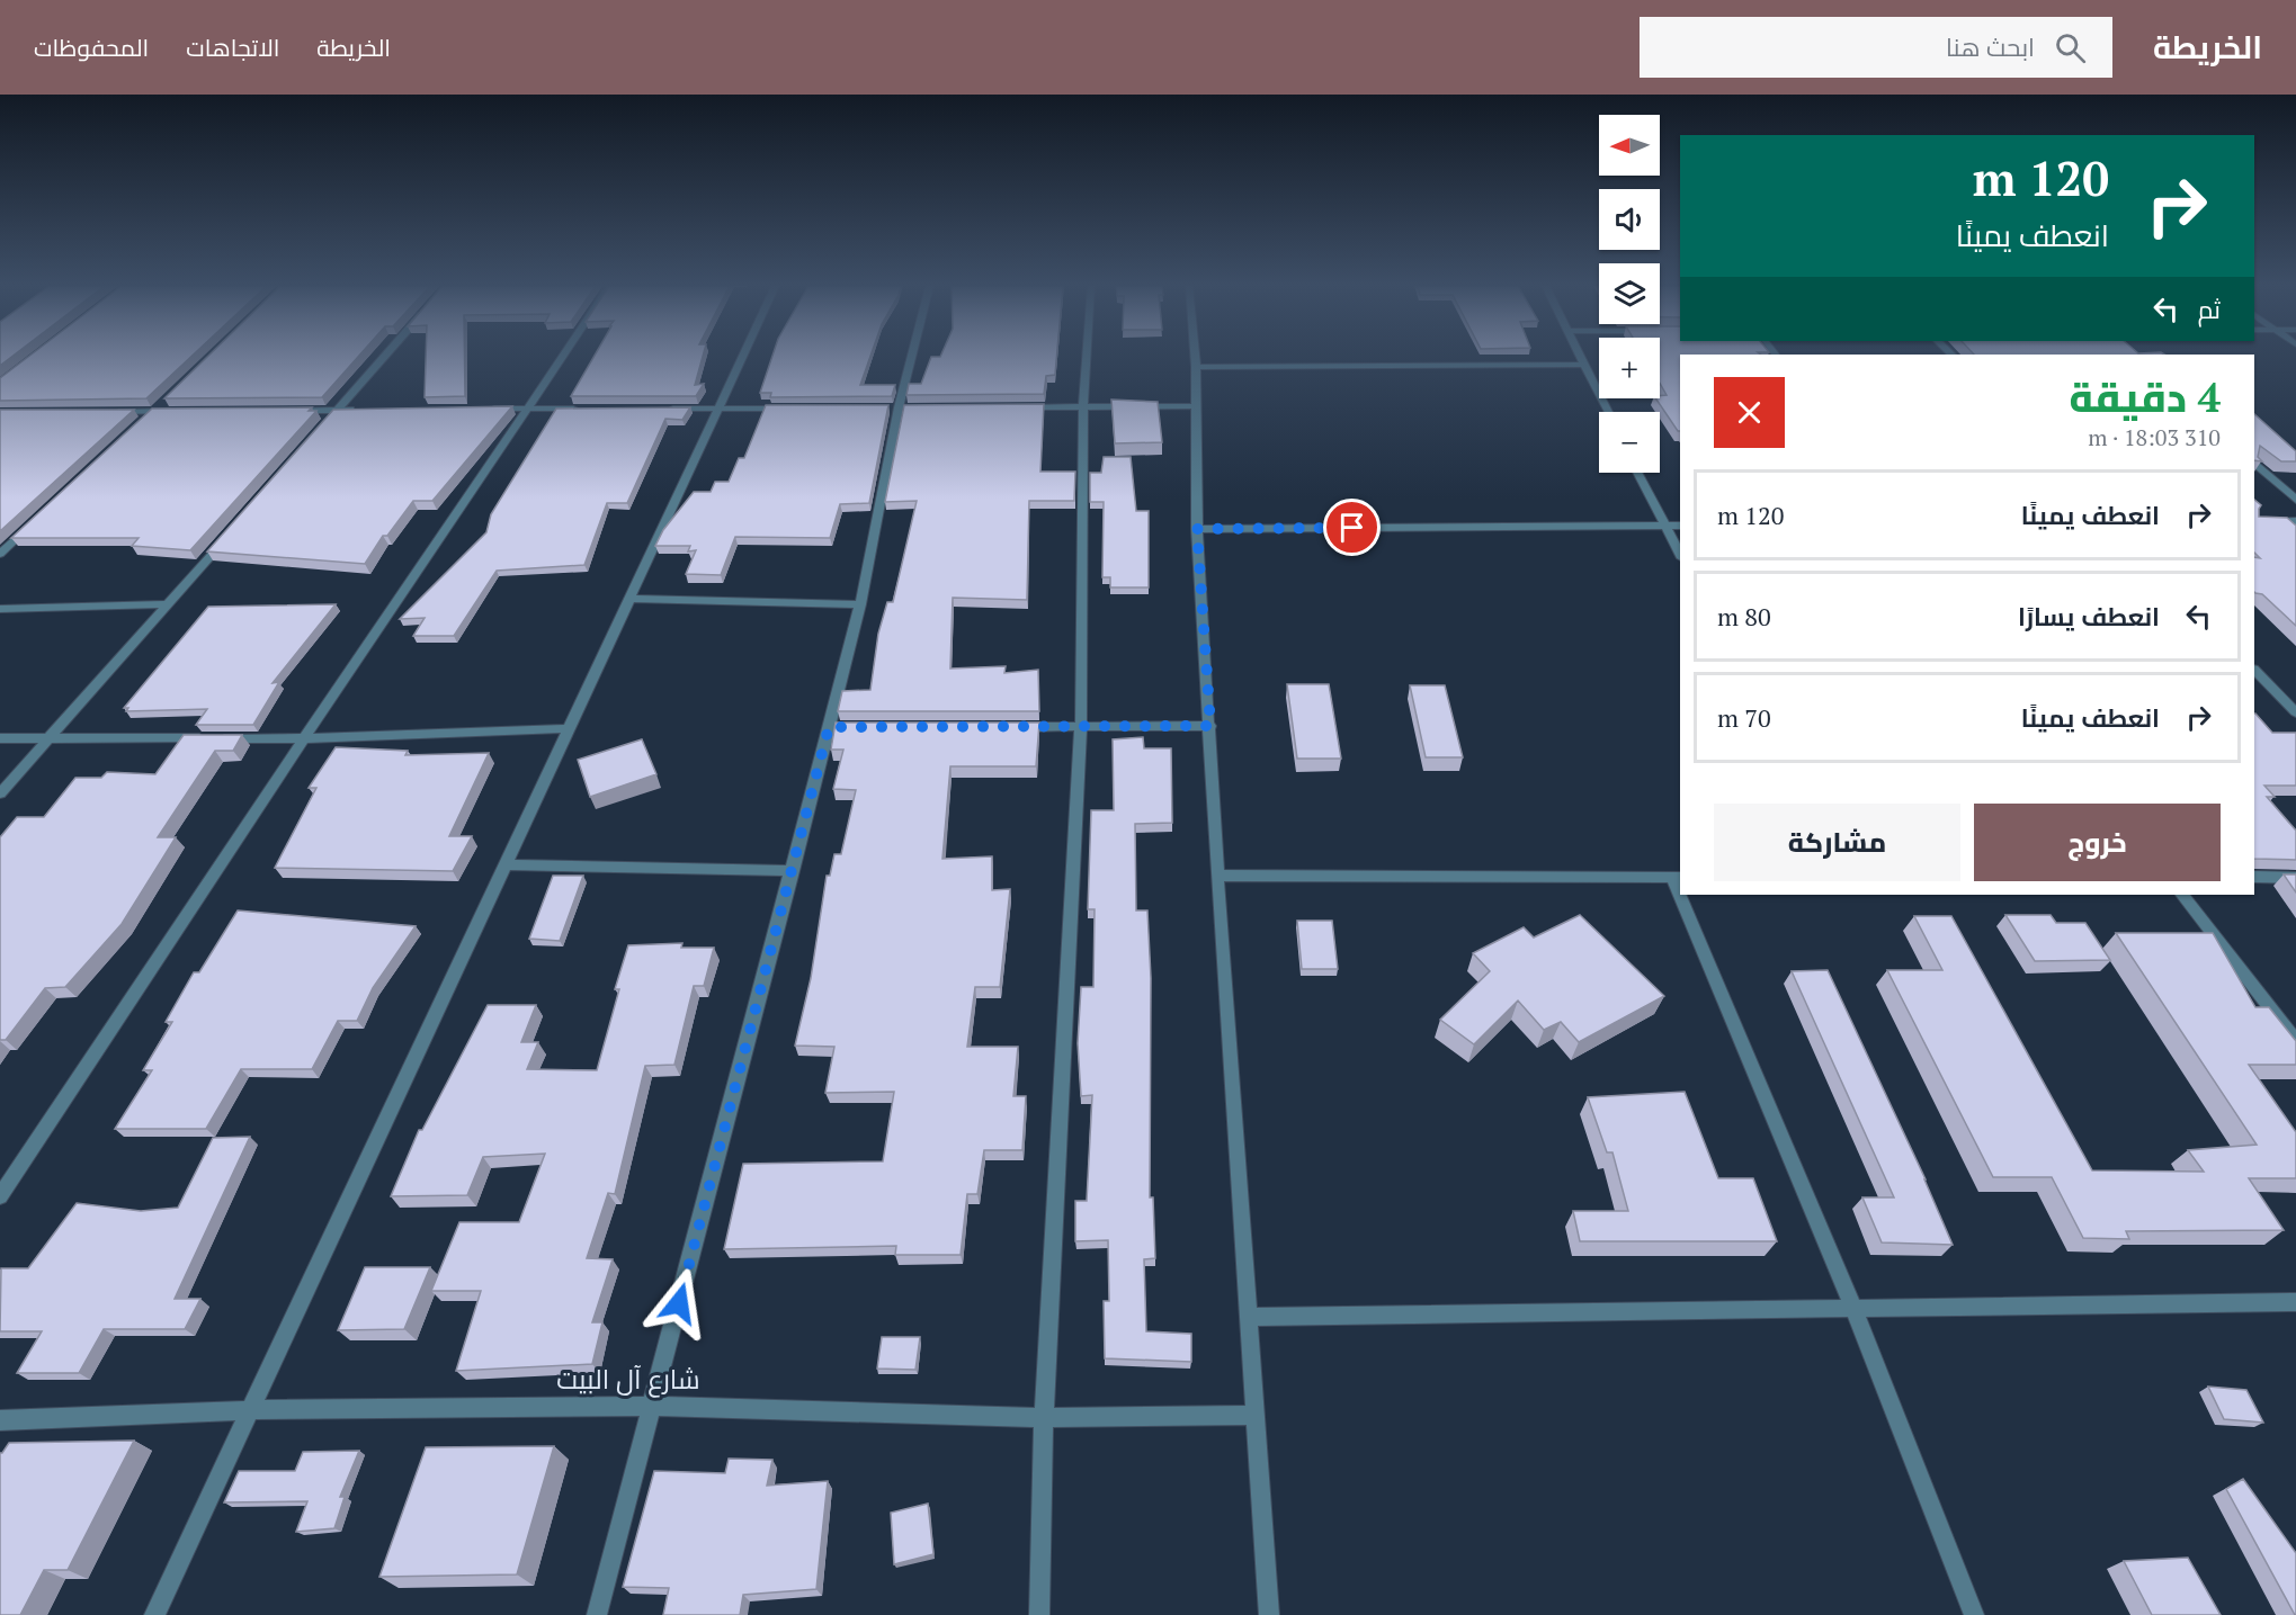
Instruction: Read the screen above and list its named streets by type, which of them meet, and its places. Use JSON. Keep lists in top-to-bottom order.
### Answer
{
  "streets": {
    "street": ["شارع آل البيت"]
  },
  "north": "left",
  "page": {
    "header": "الخريطة",
    "search": "ابحث هنا",
    "nav": ["الخريطة", "الاتجاهات", "المحفوظات"],
    "map_buttons": ["+", "−"],
    "turn": ["120 m", "انعطف يمينًا"],
    "then": "ثم",
    "heading": ["4 دقيقة", "310 m · 18:03"],
    "list": [
      {
        "name": "انعطف يمينًا",
        "value": "120 m"
      },
      {
        "name": "انعطف يسارًا",
        "value": "80 m"
      },
      {
        "name": "انعطف يمينًا",
        "value": "70 m"
      }
    ],
    "buttons": ["خروج", "مشاركة"]
  }
}
